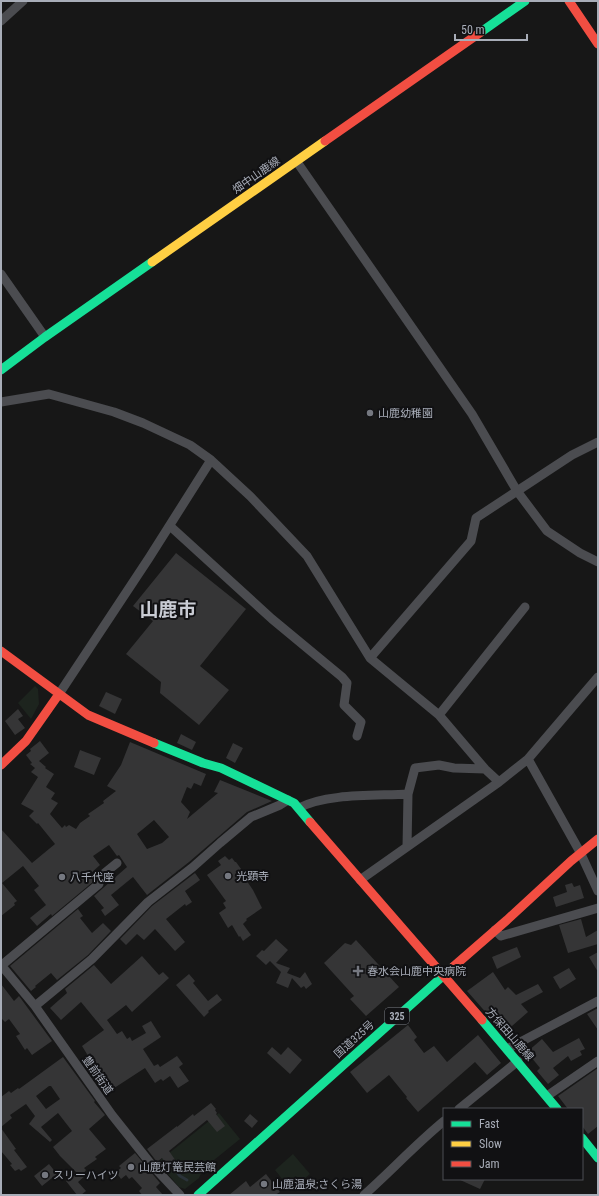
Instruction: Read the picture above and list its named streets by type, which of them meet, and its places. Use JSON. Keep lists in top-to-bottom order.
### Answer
{
  "streets": {
    "main road": [
      "畑中山鹿線",
      "325",
      "方保田山鹿線",
      "国道325号"
    ],
    "street": ["豊前街道"]
  },
  "crossings": [
    ["方保田山鹿線", "国道325号"]
  ],
  "districts": ["山鹿市"],
  "places": {
    "other": [
      "山鹿幼稚園",
      "光顕寺",
      "八千代座",
      "山鹿灯篭民芸館",
      "スリーハイツ",
      "山鹿温泉;さくら湯"
    ],
    "health": ["春水会山鹿中央病院"]
  },
  "legend": ["Fast", "Slow", "Jam"],
  "scale_bar": "50 m"
}
